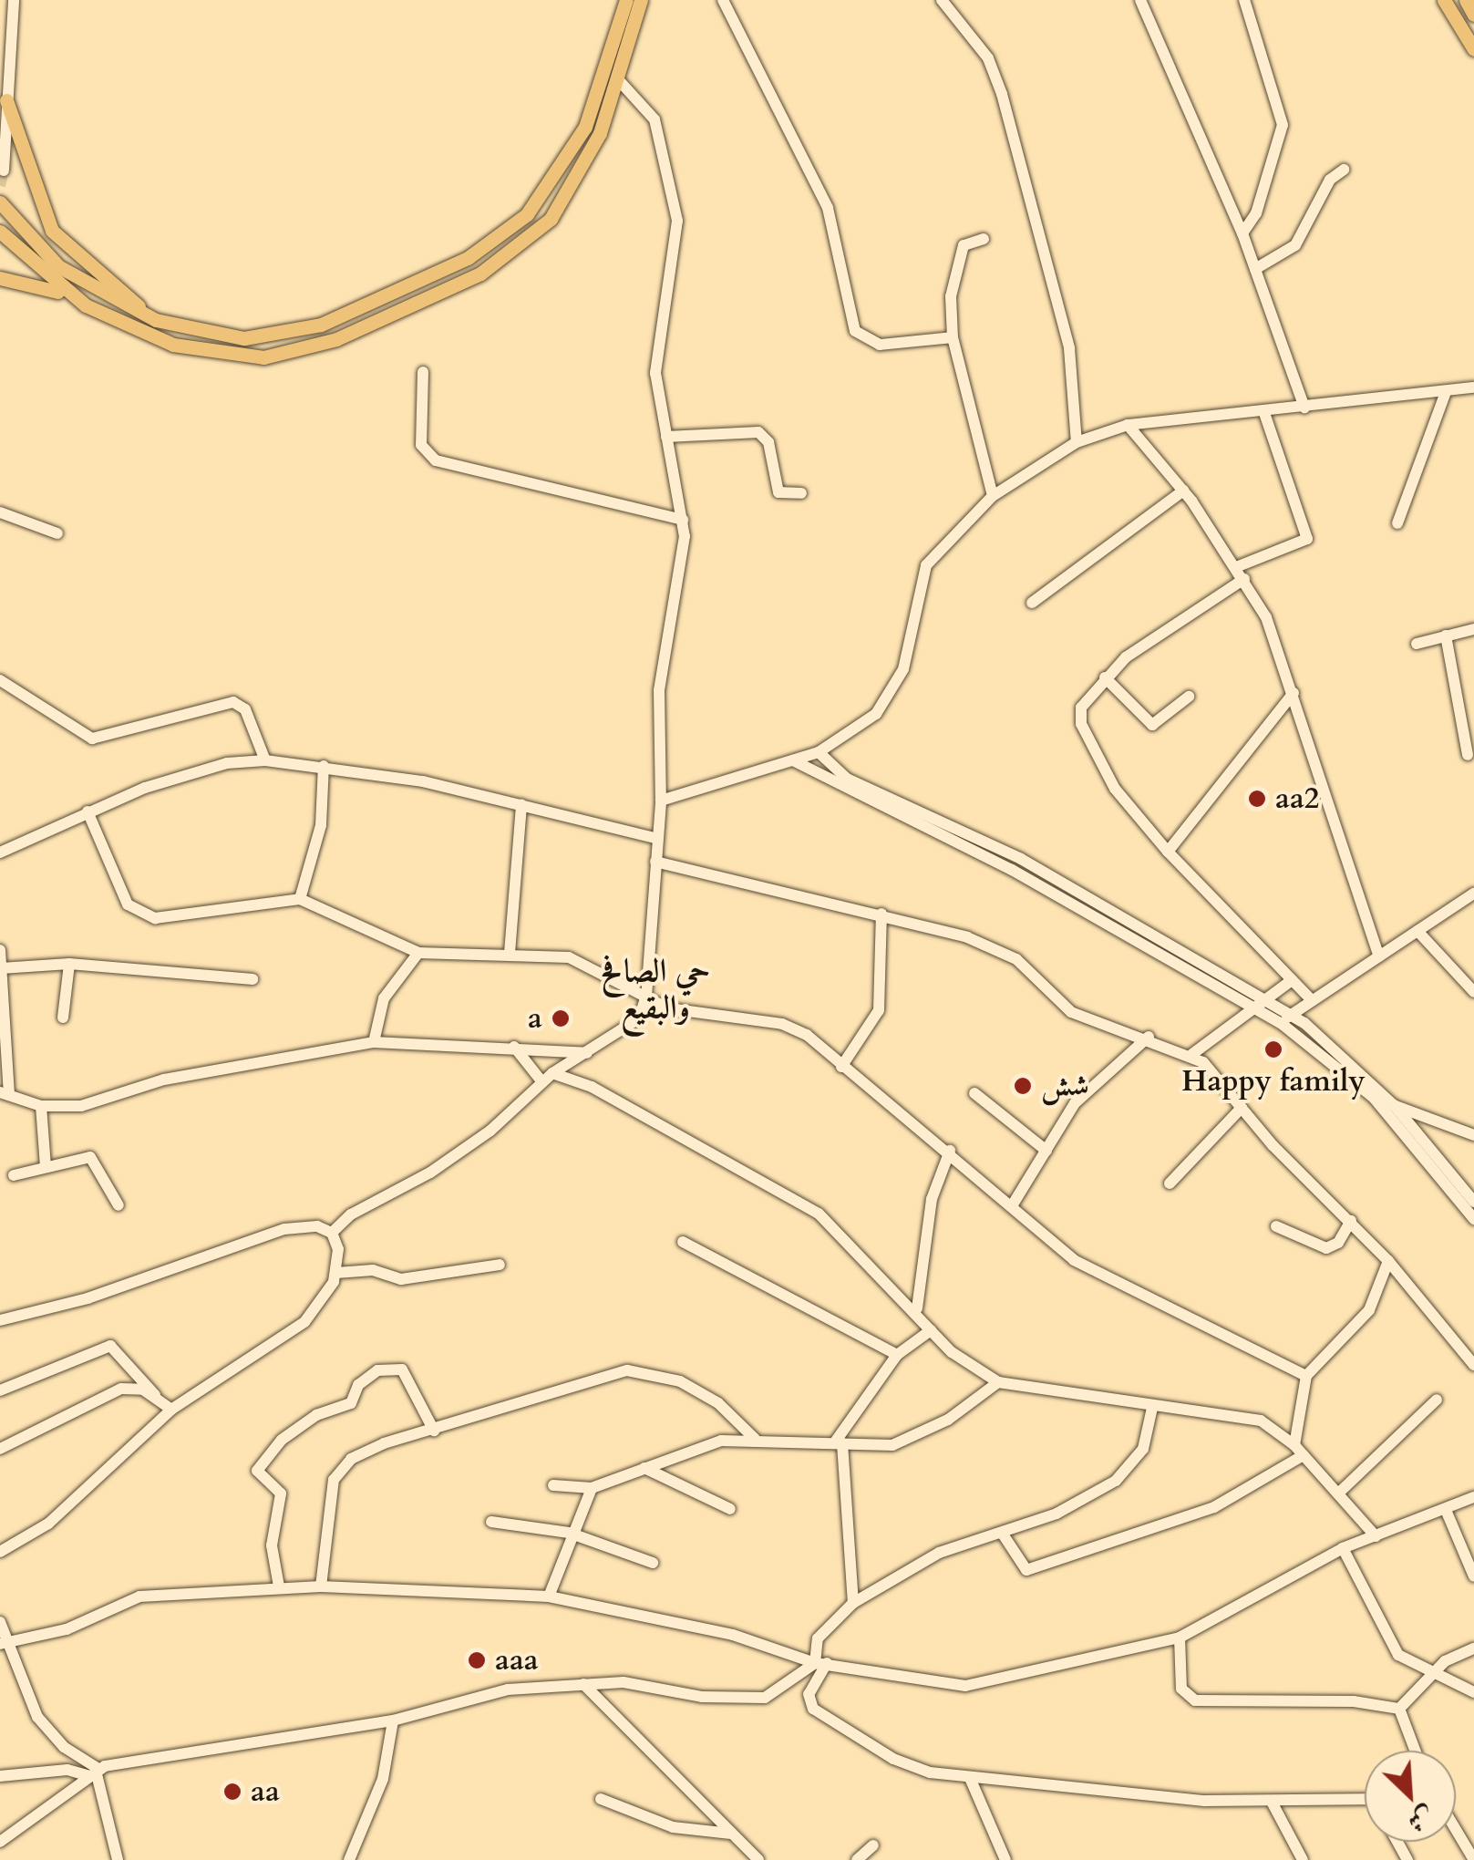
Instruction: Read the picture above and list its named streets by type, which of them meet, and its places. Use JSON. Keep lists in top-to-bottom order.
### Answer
{
  "districts": ["حي الصافح والبقيع"],
  "places": [
    "aa2",
    "a",
    "Happy family",
    "شش",
    "aaa",
    "aa"
  ],
  "north": "bottom right"
}
